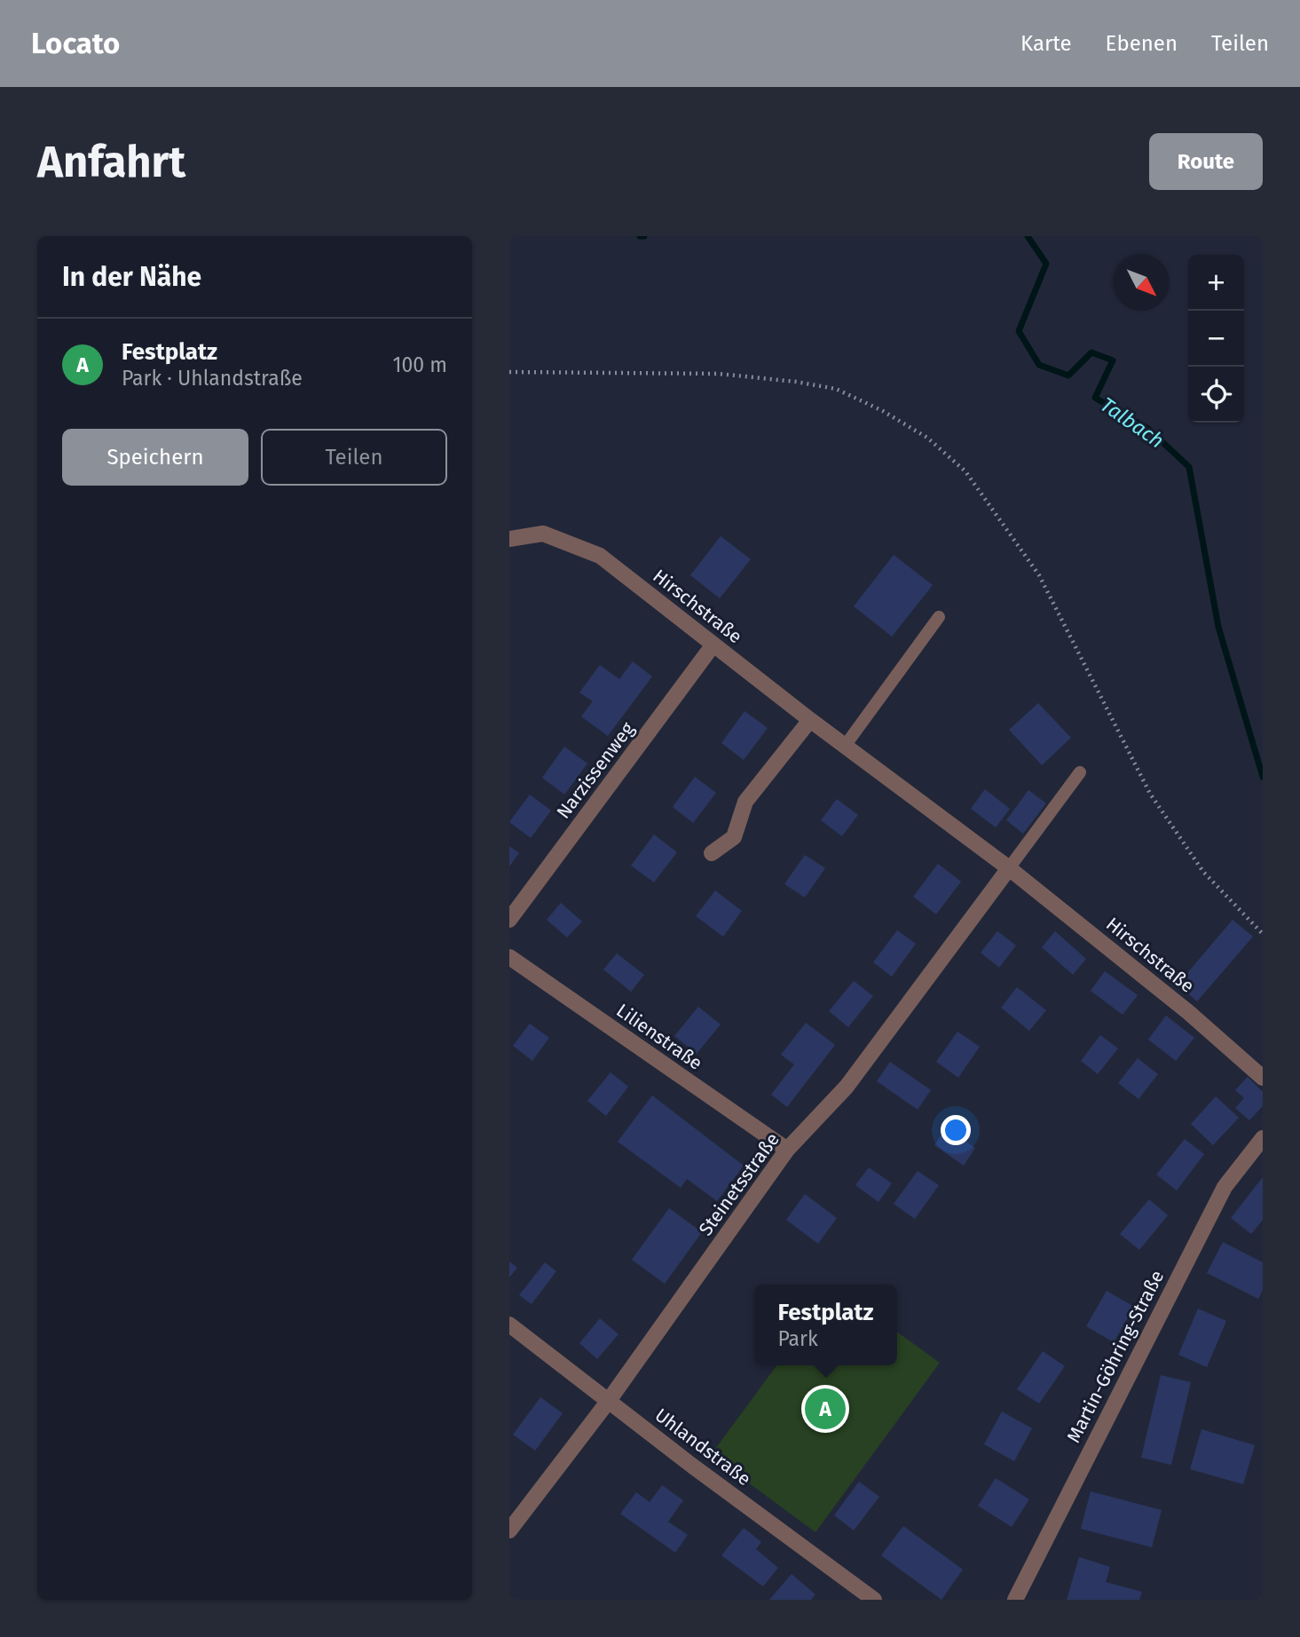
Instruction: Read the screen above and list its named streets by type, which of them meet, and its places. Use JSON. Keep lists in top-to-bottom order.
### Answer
{
  "streets": {
    "street": [
      "Hirschstraße",
      "Narzissenweg",
      "Lilienstraße",
      "Steinetsstraße",
      "Martin-Göhring-Straße",
      "Uhlandstraße"
    ]
  },
  "crossings": [
    ["Hirschstraße", "Narzissenweg"],
    ["Hirschstraße", "Steinetsstraße"],
    ["Lilienstraße", "Steinetsstraße"],
    ["Steinetsstraße", "Uhlandstraße"]
  ],
  "water": ["Talbach"],
  "north": "bottom right",
  "page": {
    "header": "Locato",
    "nav": ["Karte", "Ebenen", "Teilen"],
    "buttons": [
      "Route",
      ["Speichern", "Teilen"]
    ],
    "title": "Anfahrt",
    "heading": "In der Nähe",
    "map_buttons": ["+", "−"],
    "list": [
      {
        "mark": "A",
        "name": "Festplatz",
        "note": "Park · Uhlandstraße",
        "value": "100 m"
      }
    ],
    "popup": ["Festplatz", "Park"],
    "pins": "A"
  }
}
